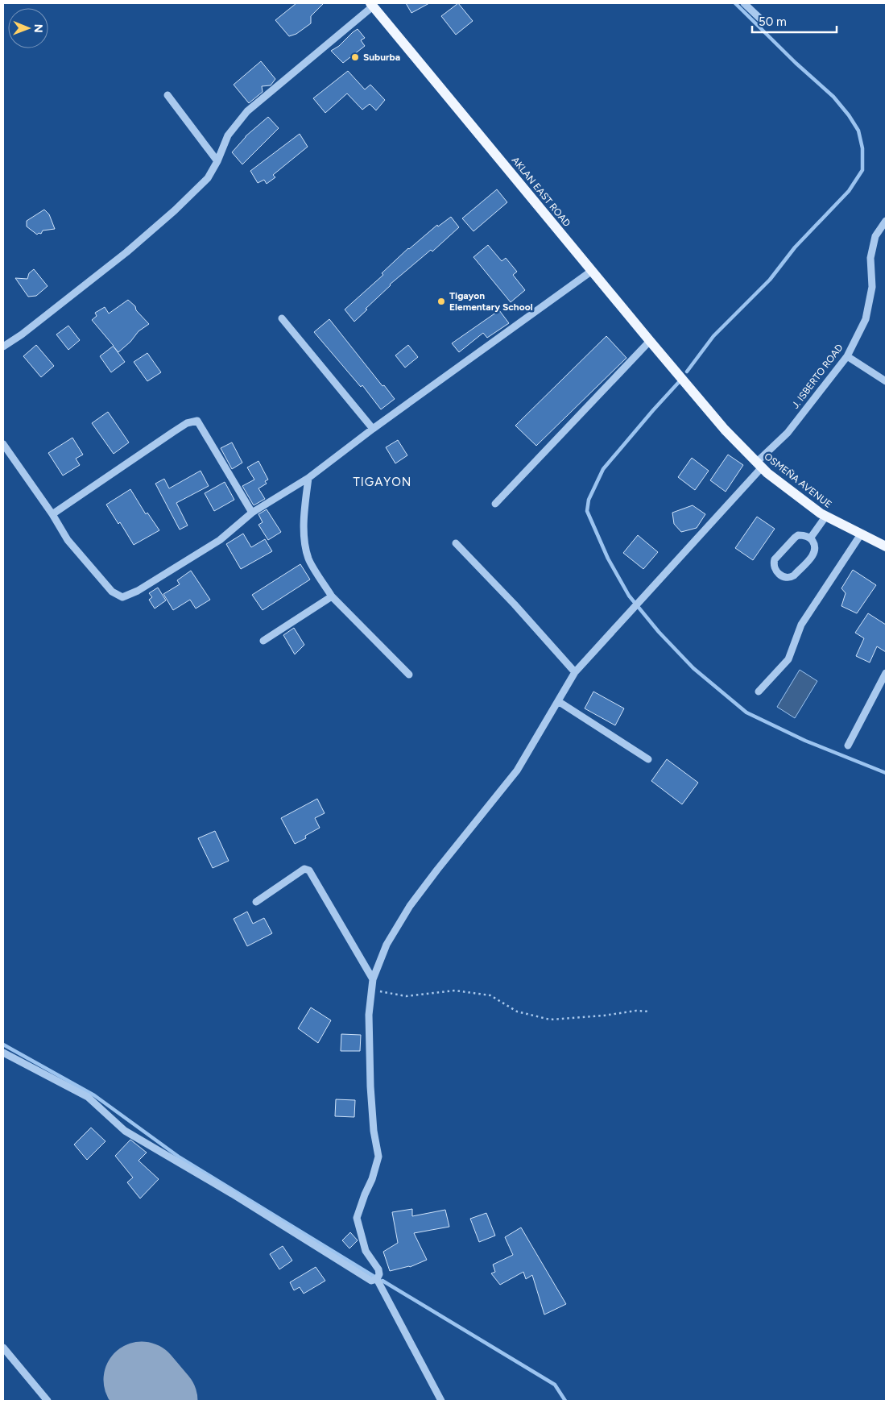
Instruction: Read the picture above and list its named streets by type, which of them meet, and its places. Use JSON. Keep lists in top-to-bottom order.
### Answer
{
  "streets": {
    "main road": ["AKLAN EAST ROAD", "OSMEÑA AVENUE"],
    "street": ["J. ISBERTO ROAD"]
  },
  "crossings": [
    ["AKLAN EAST ROAD", "OSMEÑA AVENUE"],
    ["J. ISBERTO ROAD", "OSMEÑA AVENUE"]
  ],
  "districts": ["TIGAYON"],
  "places": ["Suburba", "Tigayon Elementary School"],
  "scale_bar": "50 m",
  "north": "right"
}
